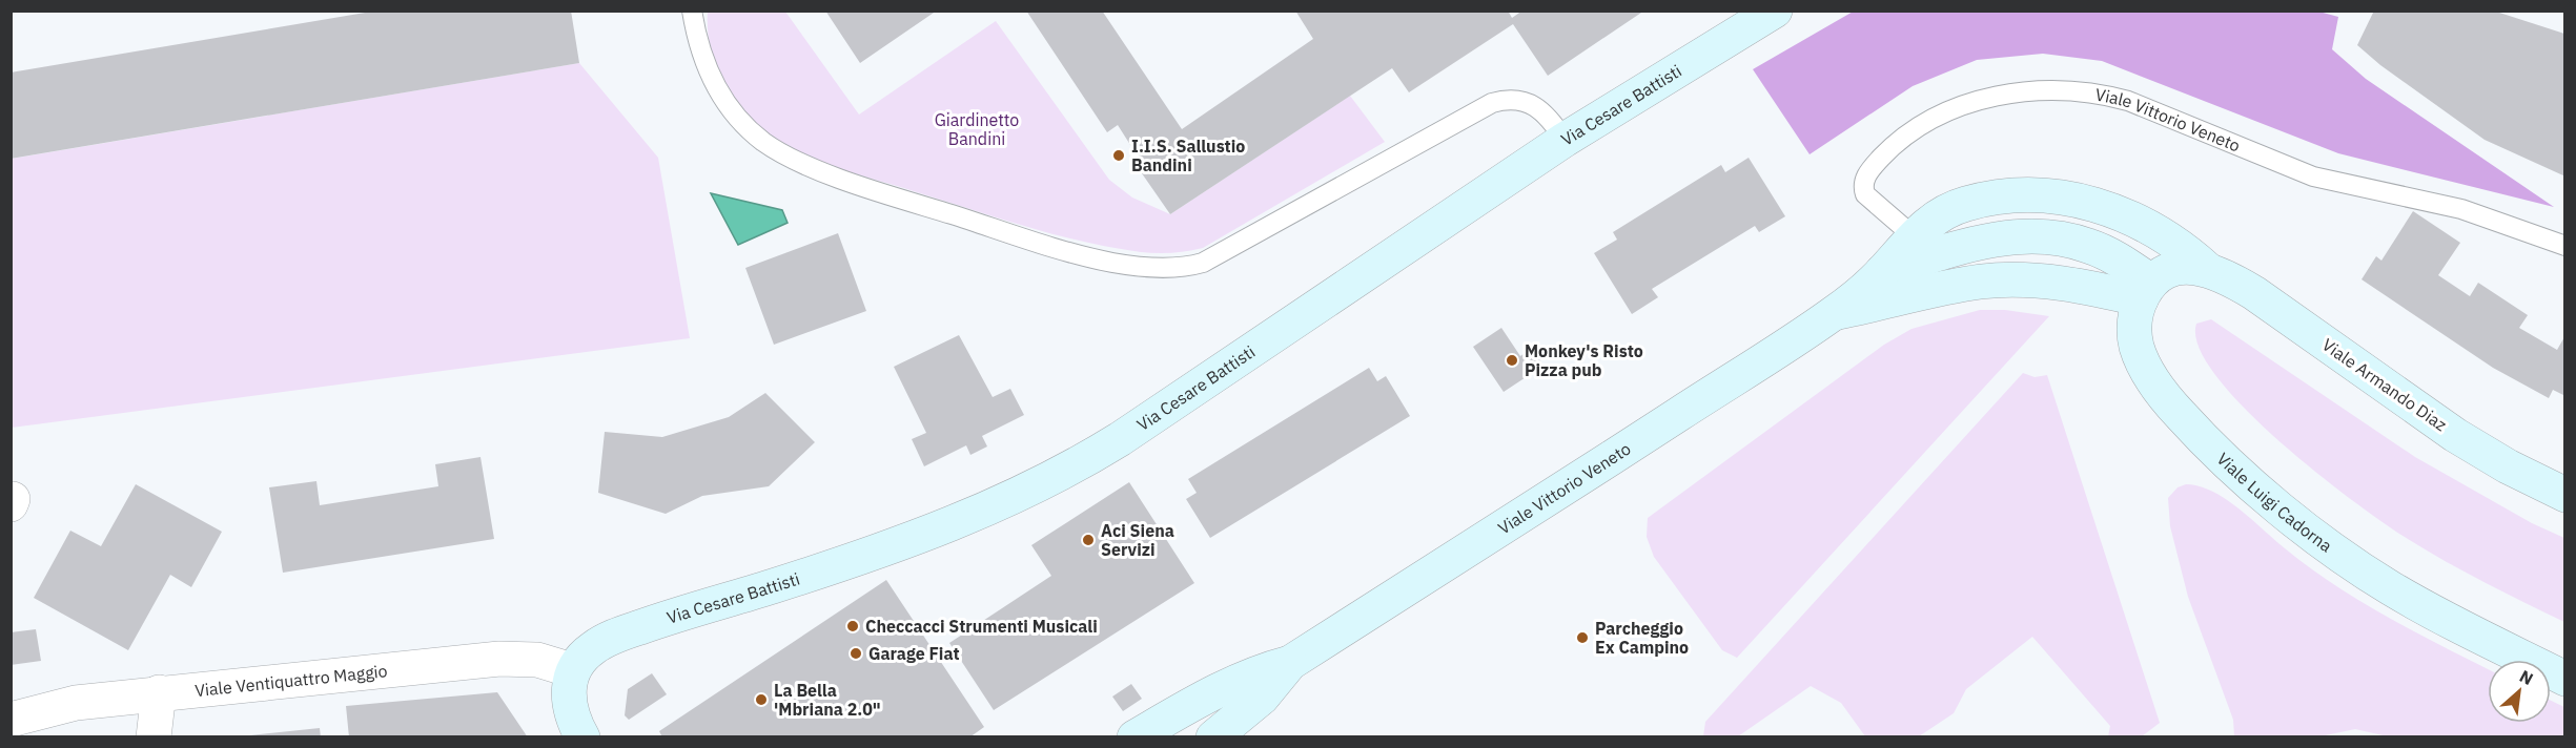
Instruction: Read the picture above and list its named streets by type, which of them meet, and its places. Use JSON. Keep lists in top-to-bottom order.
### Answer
{
  "streets": {
    "street": [
      "Via Cesare Battisti",
      "Viale Vittorio Veneto",
      "Viale Armando Diaz",
      "Viale Luigi Cadorna",
      "Viale Ventiquattro Maggio"
    ]
  },
  "crossings": [
    ["Via Cesare Battisti", "Viale Ventiquattro Maggio"],
    ["Viale Vittorio Veneto", "Viale Armando Diaz"],
    ["Viale Vittorio Veneto", "Viale Luigi Cadorna"]
  ],
  "parks": ["Giardinetto Bandini"],
  "places": [
    "I.I.S. Sallustio Bandini",
    "Monkey's Risto Pizza pub",
    "Aci Siena Servizi",
    "Checcacci Strumenti Musicali",
    "Parcheggio Ex Campino",
    "Garage Fiat",
    "La Bella 'Mbriana 2.0\""
  ],
  "north": "top right"
}
